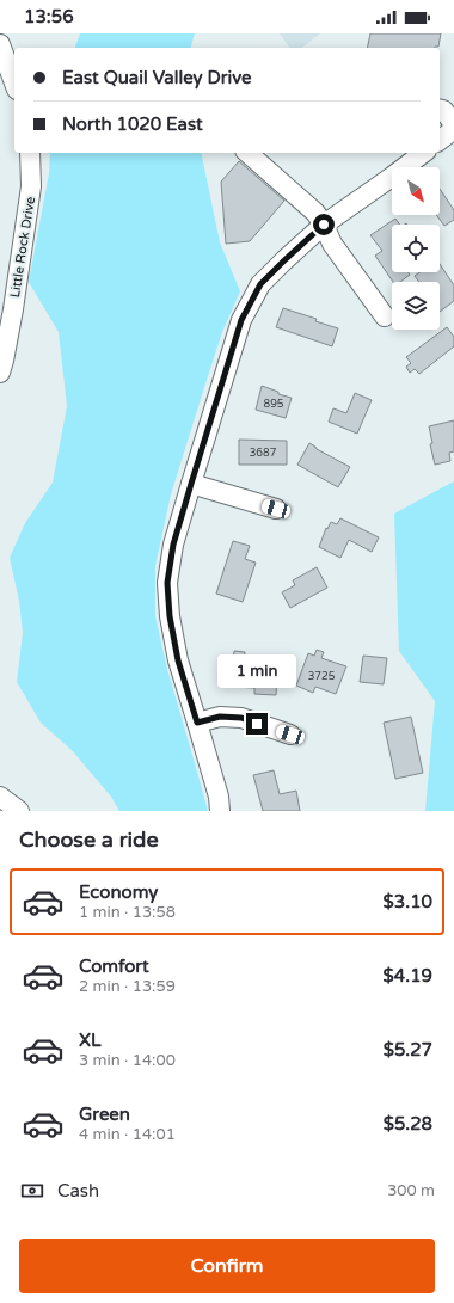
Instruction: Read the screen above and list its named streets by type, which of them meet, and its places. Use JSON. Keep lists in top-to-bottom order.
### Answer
{
  "streets": {
    "street": ["Little Rock Drive"]
  },
  "house_numbers": ["895", "3687", "3725"],
  "north": "bottom right",
  "page": {
    "status": "13:56",
    "banner": ["East Quail Valley Drive", "North 1020 East"],
    "bubble": "1 min",
    "heading": "Choose a ride",
    "list": [
      {
        "name": "Economy",
        "note": "1 min · 13:58",
        "value": "$3.10"
      },
      {
        "name": "Comfort",
        "note": "2 min · 13:59",
        "value": "$4.19"
      },
      {
        "name": "XL",
        "note": "3 min · 14:00",
        "value": "$5.27"
      },
      {
        "name": "Green",
        "note": "4 min · 14:01",
        "value": "$5.28"
      }
    ],
    "pay": ["Cash", "300 m"],
    "buttons": "Confirm"
  }
}
